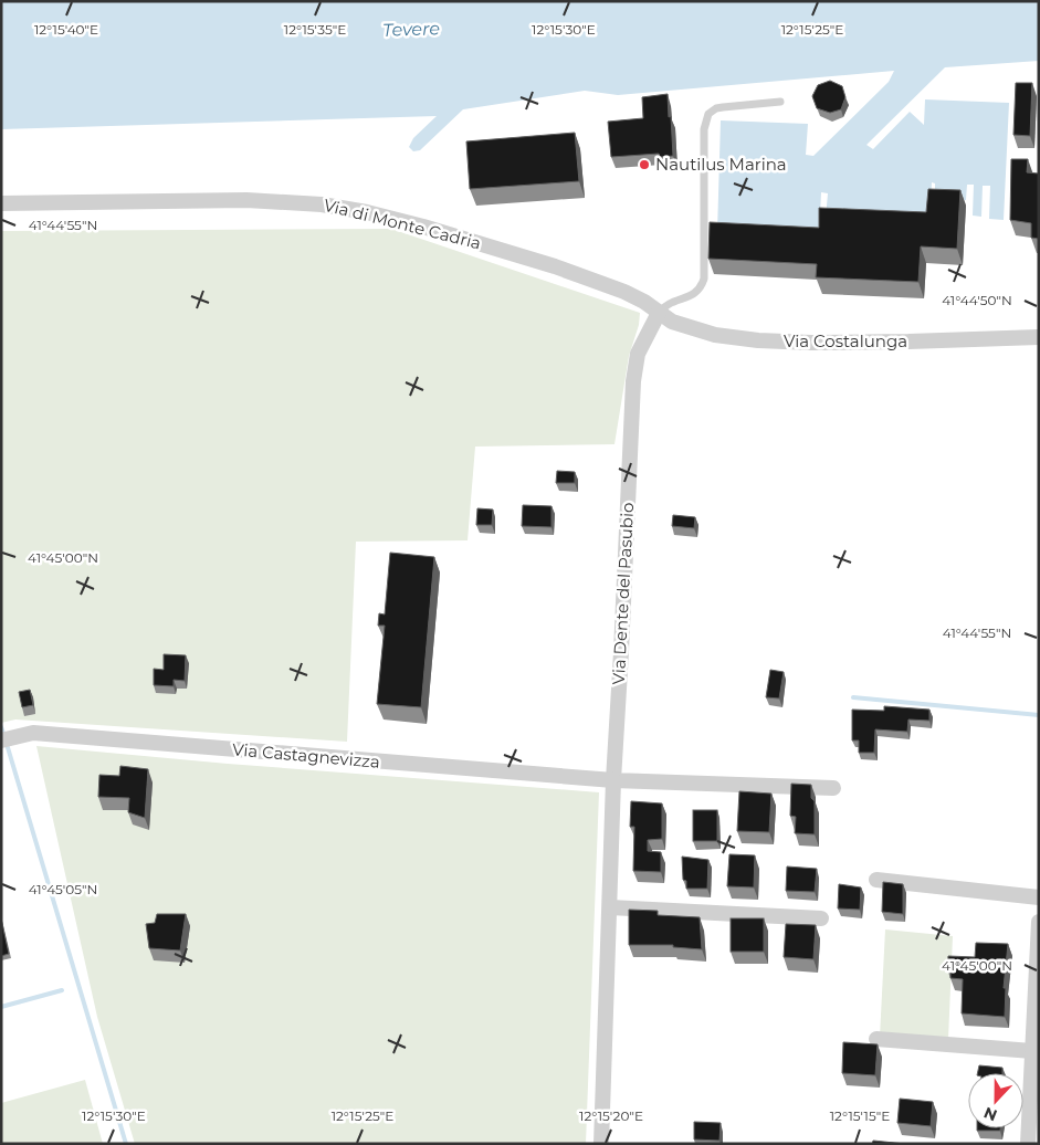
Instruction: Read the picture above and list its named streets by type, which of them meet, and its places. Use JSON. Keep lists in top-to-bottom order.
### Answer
{
  "streets": {
    "street": [
      "Via di Monte Cadria",
      "Via Costalunga",
      "Via Dente del Pasubio",
      "Via Castagnevizza"
    ]
  },
  "crossings": [
    ["Via di Monte Cadria", "Via Costalunga"],
    ["Via di Monte Cadria", "Via Dente del Pasubio"],
    ["Via Costalunga", "Via Dente del Pasubio"],
    ["Via Dente del Pasubio", "Via Castagnevizza"]
  ],
  "water": ["Tevere"],
  "places": ["Nautilus Marina"],
  "north": "bottom",
  "coordinates": [
    "12°15'40\"E",
    "12°15'35\"E",
    "12°15'30\"E",
    "12°15'25\"E",
    "41°44'55\"N",
    "41°44'50\"N",
    "41°45'00\"N",
    "41°45'05\"N",
    "12°15'20\"E",
    "12°15'15\"E"
  ]
}
